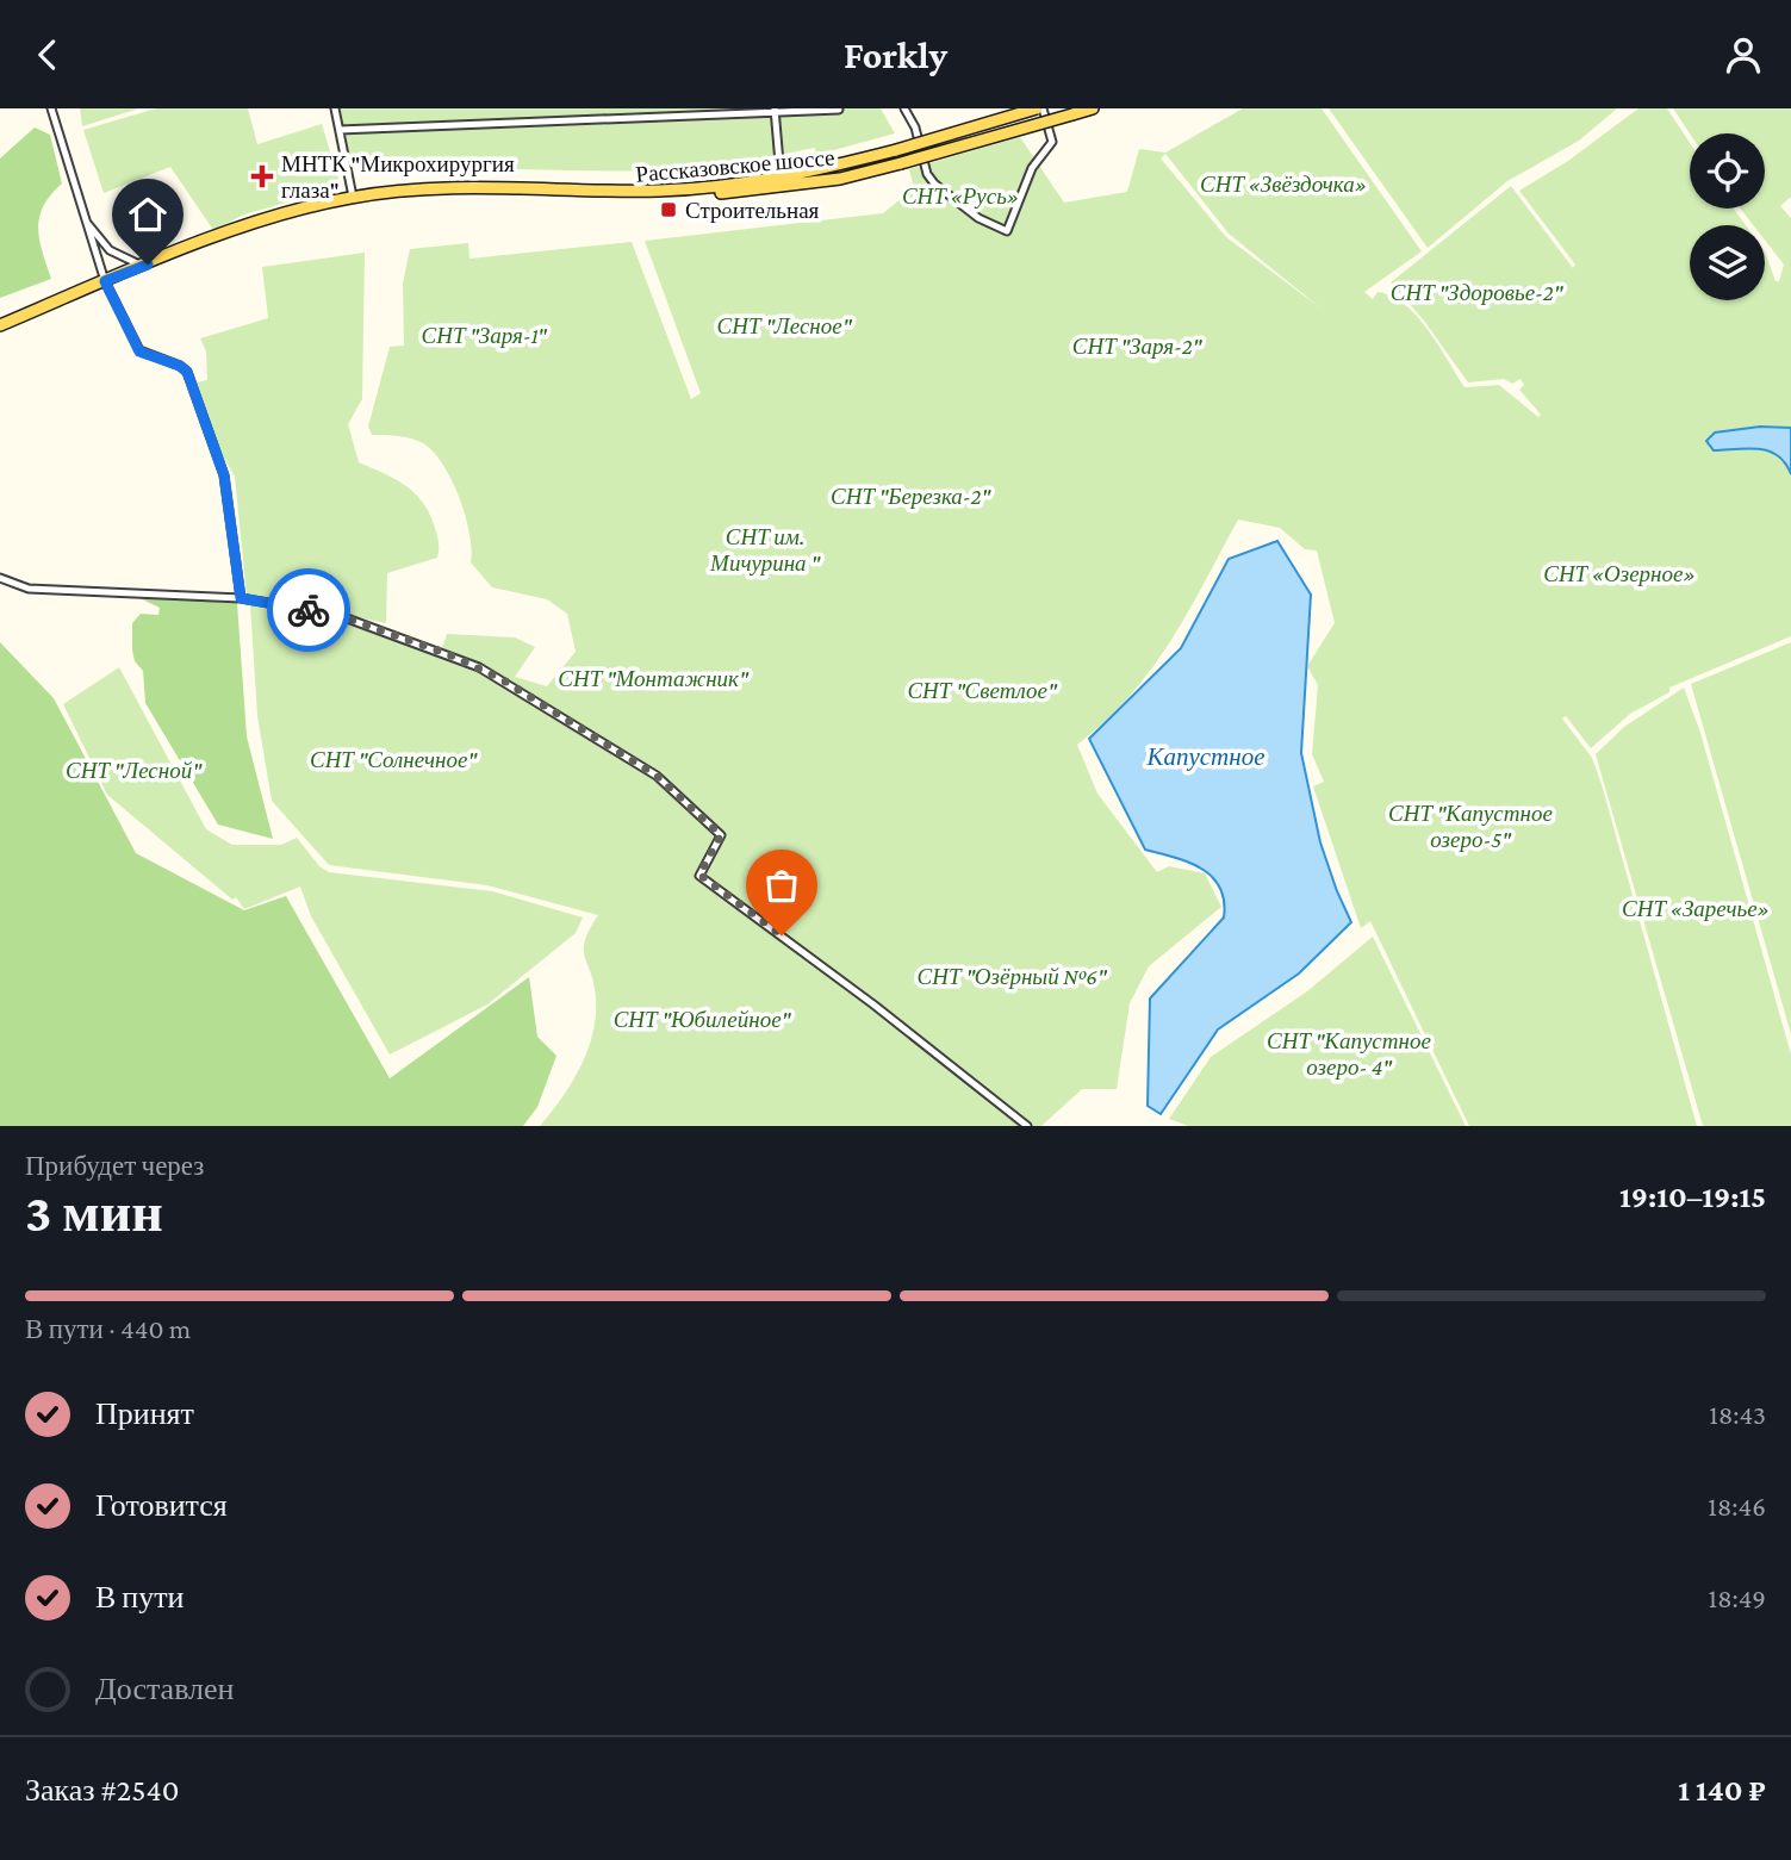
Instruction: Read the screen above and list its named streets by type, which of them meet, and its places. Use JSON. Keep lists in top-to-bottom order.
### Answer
{
  "streets": {
    "main road": ["Рассказовское шоссе"]
  },
  "water": ["Капустное"],
  "parks": [
    "СНТ «Звёздочка»",
    "СНТ «Русь»",
    "СНТ \"Здоровье-2\"",
    "СНТ \"Лесное\"",
    "СНТ \"Заря-1\"",
    "СНТ \"Заря-2\"",
    "СНТ \"Березка-2\"",
    "СНТ им. Мичурина \"",
    "СНТ «Озерное»",
    "СНТ \"Монтажник\"",
    "СНТ \"Светлое\"",
    "СНТ \"Солнечное\"",
    "СНТ \"Лесной\"",
    "СНТ \"Капустное озеро-5\"",
    "СНТ «Заречье»",
    "СНТ \"Озёрный №6\"",
    "СНТ \"Юбилейное\"",
    "СНТ \"Капустное озеро- 4\""
  ],
  "places": {
    "health": ["МНТК \"Микрохирургия глаза\""],
    "transit": ["Строительная"]
  },
  "page": {
    "header": "Forkly",
    "heading": ["3 мин", "Прибудет через", "19:10–19:15"],
    "panel": ["Заказ #2540", "1 140 ₽"],
    "bar": "В пути · 440 m",
    "list": [
      ["Принят", "18:43"],
      ["Готовится", "18:46"],
      ["В пути", "18:49"],
      "Доставлен"
    ]
  }
}
